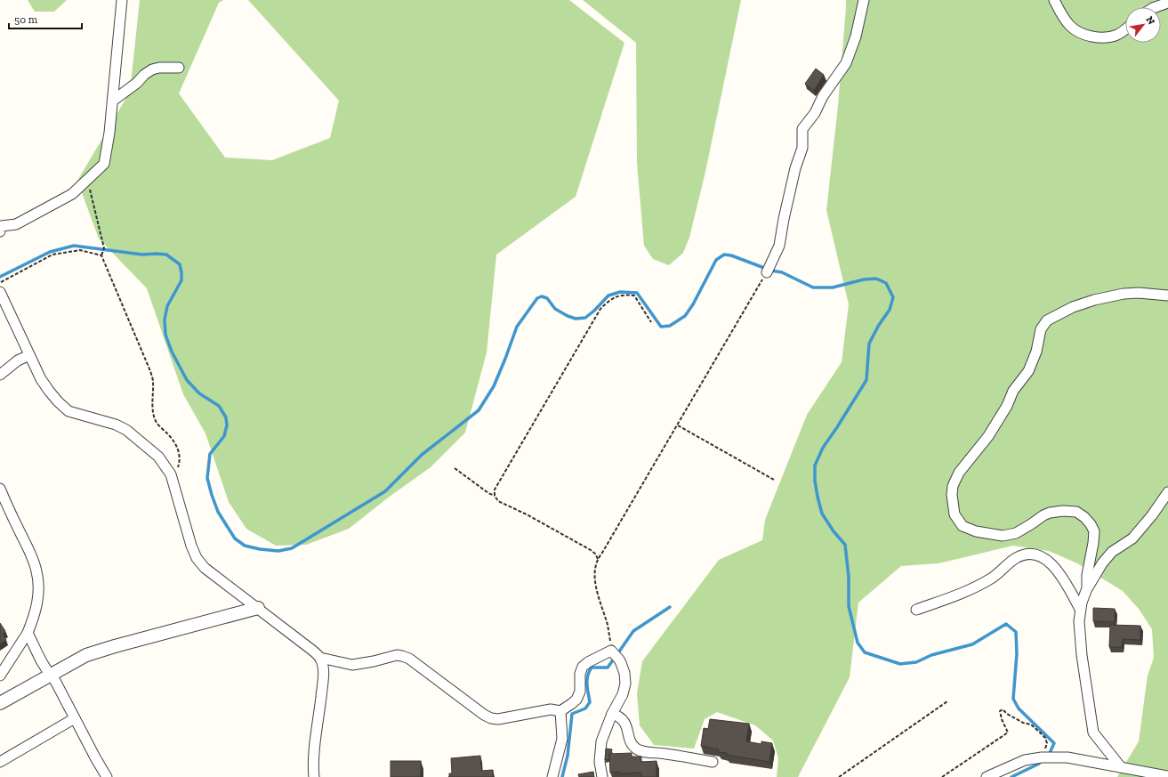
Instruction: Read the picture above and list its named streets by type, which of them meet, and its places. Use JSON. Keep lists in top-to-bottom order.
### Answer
{
  "scale_bar": "50 m",
  "north": "top right"
}
